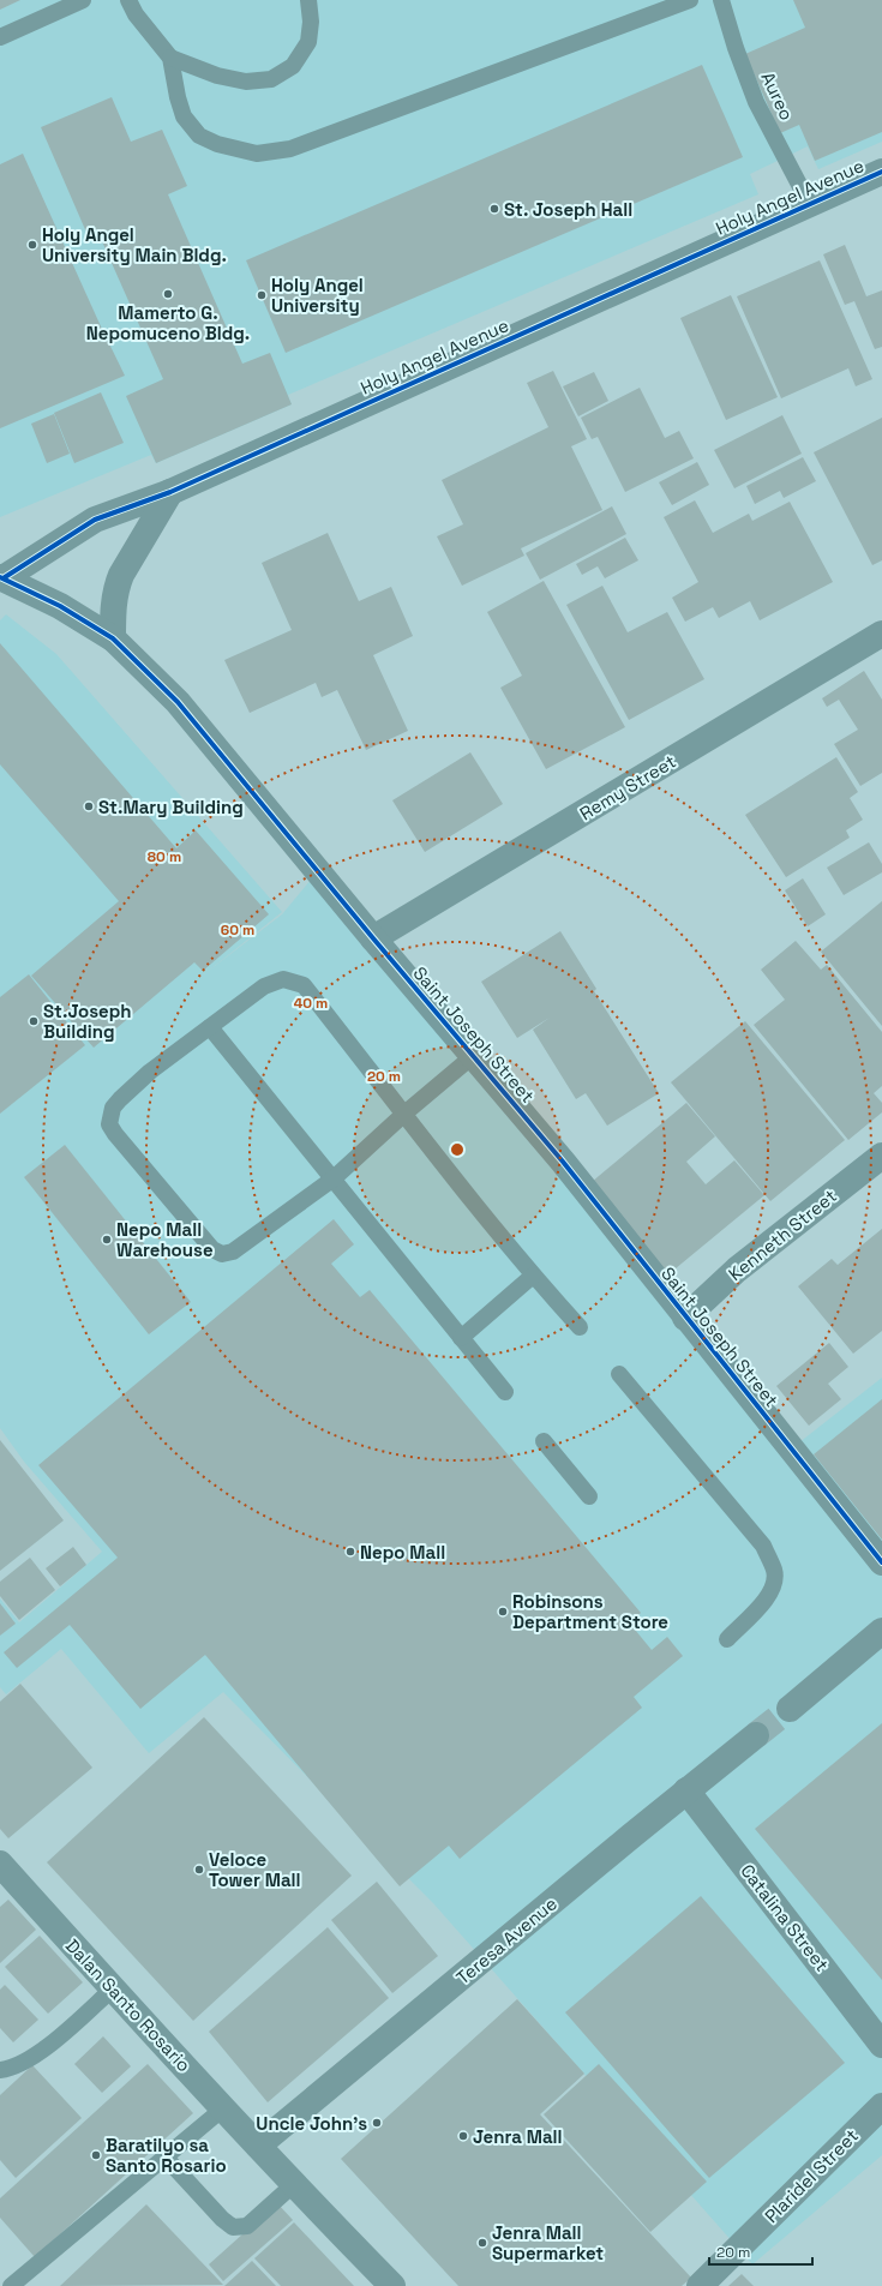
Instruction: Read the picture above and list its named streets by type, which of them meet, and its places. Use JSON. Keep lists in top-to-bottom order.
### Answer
{
  "streets": {
    "street": [
      "Holy Angel Avenue",
      "Remy Street",
      "Saint Joseph Street",
      "Kenneth Street",
      "Catalina Street",
      "Teresa Avenue",
      "Dalan Santo Rosario",
      "Plaridel Street"
    ],
    "lane": ["Aureo"]
  },
  "crossings": [
    ["Aureo", "Holy Angel Avenue"],
    ["Holy Angel Avenue", "Saint Joseph Street"],
    ["Remy Street", "Saint Joseph Street"],
    ["Saint Joseph Street", "Kenneth Street"],
    ["Catalina Street", "Teresa Avenue"],
    ["Teresa Avenue", "Dalan Santo Rosario"]
  ],
  "places": [
    "St. Joseph Hall",
    "Holy Angel University Main Bldg.",
    "Mamerto G. Nepomuceno Bldg.",
    "Holy Angel University",
    "St.Mary Building",
    "St.Joseph Building",
    "Nepo Mall Warehouse",
    "Nepo Mall",
    "Robinsons Department Store",
    "Veloce Tower Mall",
    "Uncle John's",
    "Jenra Mall",
    "Baratilyo sa Santo Rosario",
    "Jenra Mall Supermarket"
  ],
  "scale_bar": "20 m",
  "rings": [
    "80 m",
    "60 m",
    "40 m",
    "20 m"
  ]
}
